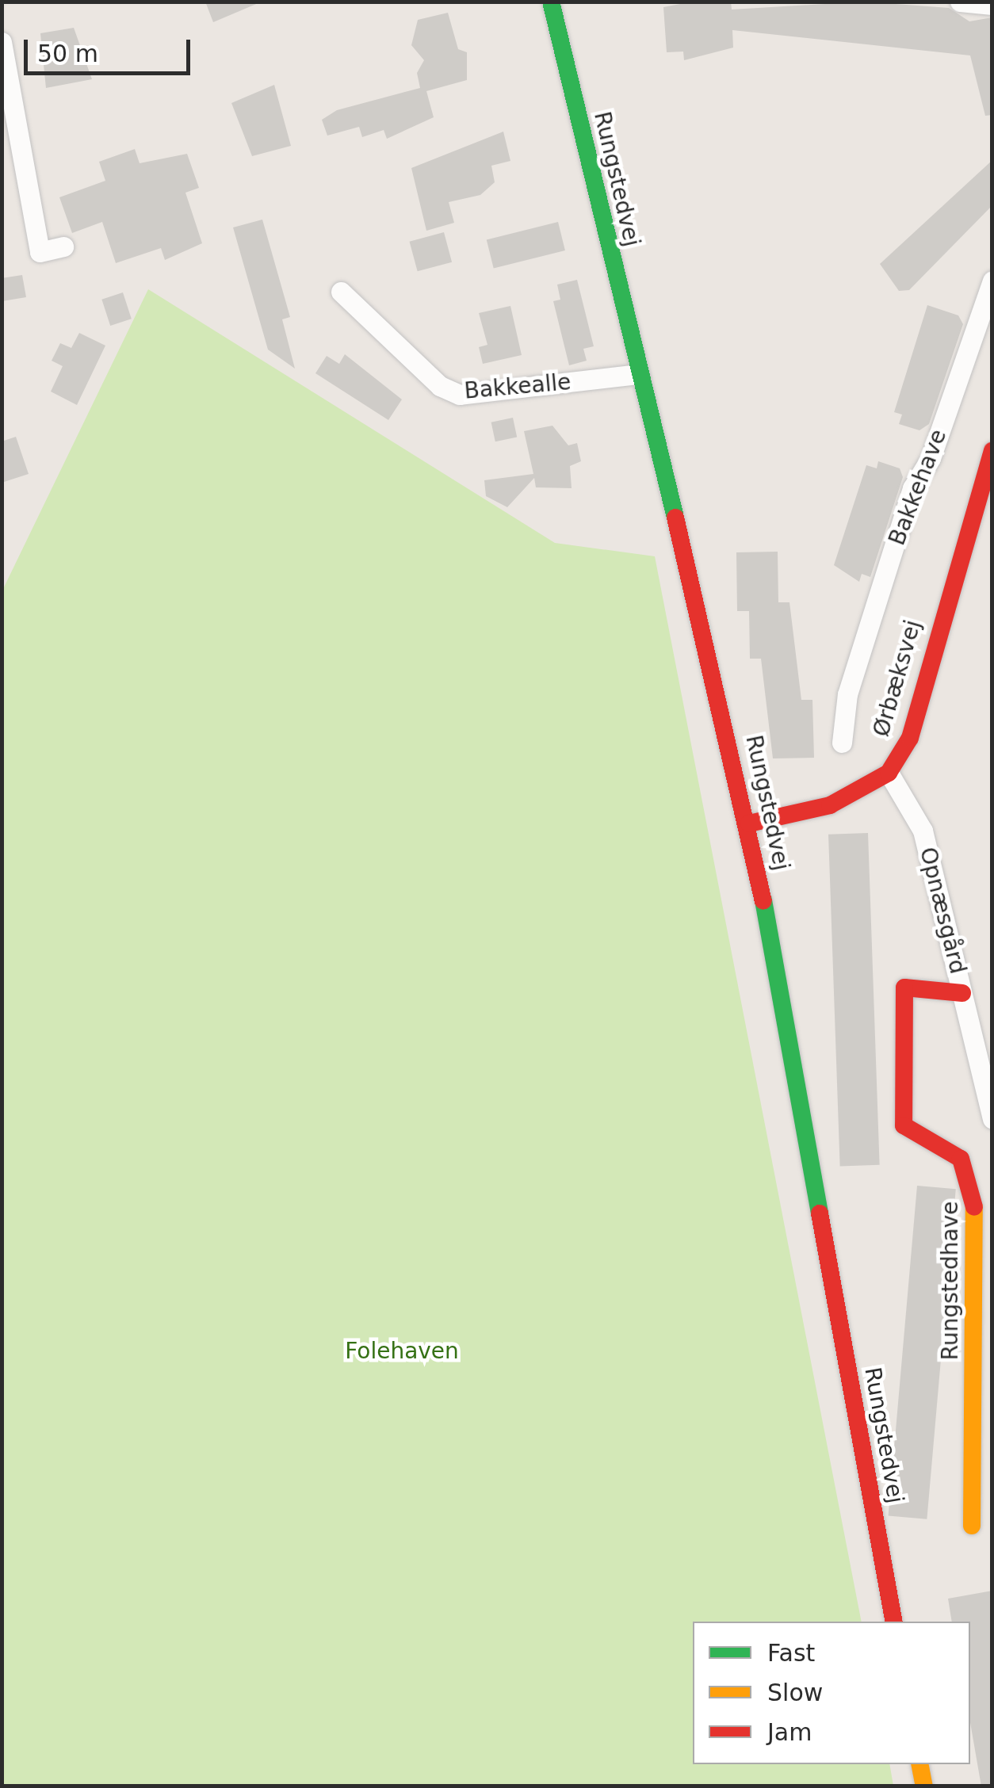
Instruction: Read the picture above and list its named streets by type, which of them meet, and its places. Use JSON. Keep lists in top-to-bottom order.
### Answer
{
  "streets": {
    "main road": ["Rungstedvej", "Ørbæksvej", "Rungstedhave"],
    "street": ["Bakkealle", "Bakkehave", "Opnæsgård"]
  },
  "crossings": [
    ["Rungstedvej", "Bakkealle"],
    ["Rungstedvej", "Ørbæksvej"],
    ["Ørbæksvej", "Opnæsgård"],
    ["Opnæsgård", "Rungstedhave"]
  ],
  "parks": ["Folehaven"],
  "legend": ["Fast", "Slow", "Jam"],
  "scale_bar": "50 m"
}
